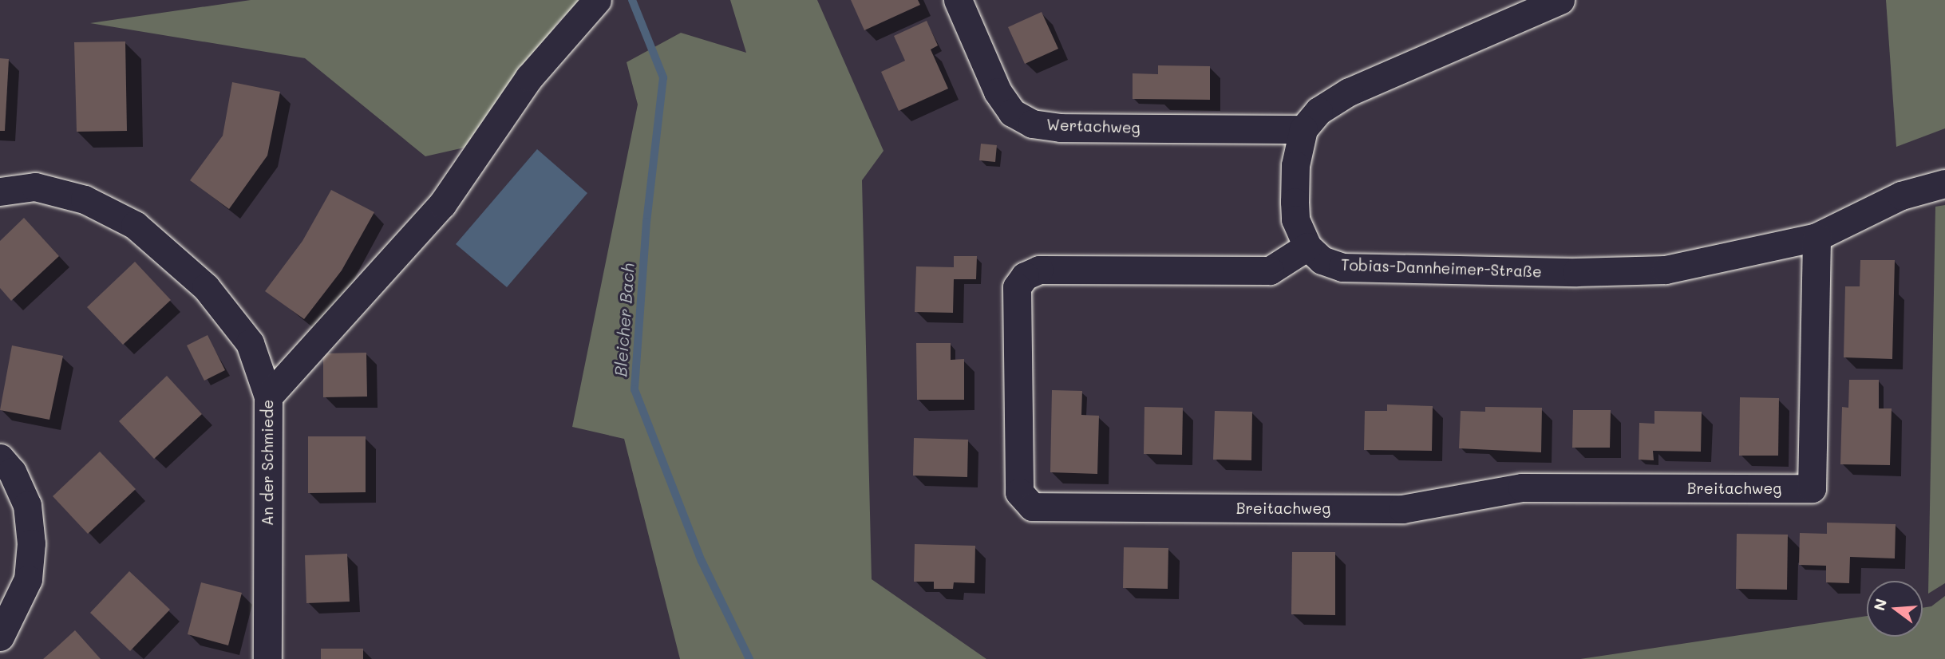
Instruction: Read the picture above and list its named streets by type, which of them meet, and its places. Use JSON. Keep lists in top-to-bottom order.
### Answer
{
  "streets": {
    "street": [
      "Wertachweg",
      "Tobias-Dannheimer-Straße",
      "An der Schmiede",
      "Breitachweg"
    ]
  },
  "crossings": [
    ["Wertachweg", "Tobias-Dannheimer-Straße"],
    ["Tobias-Dannheimer-Straße", "Breitachweg"]
  ],
  "water": ["Bleicher Bach"],
  "north": "left"
}
